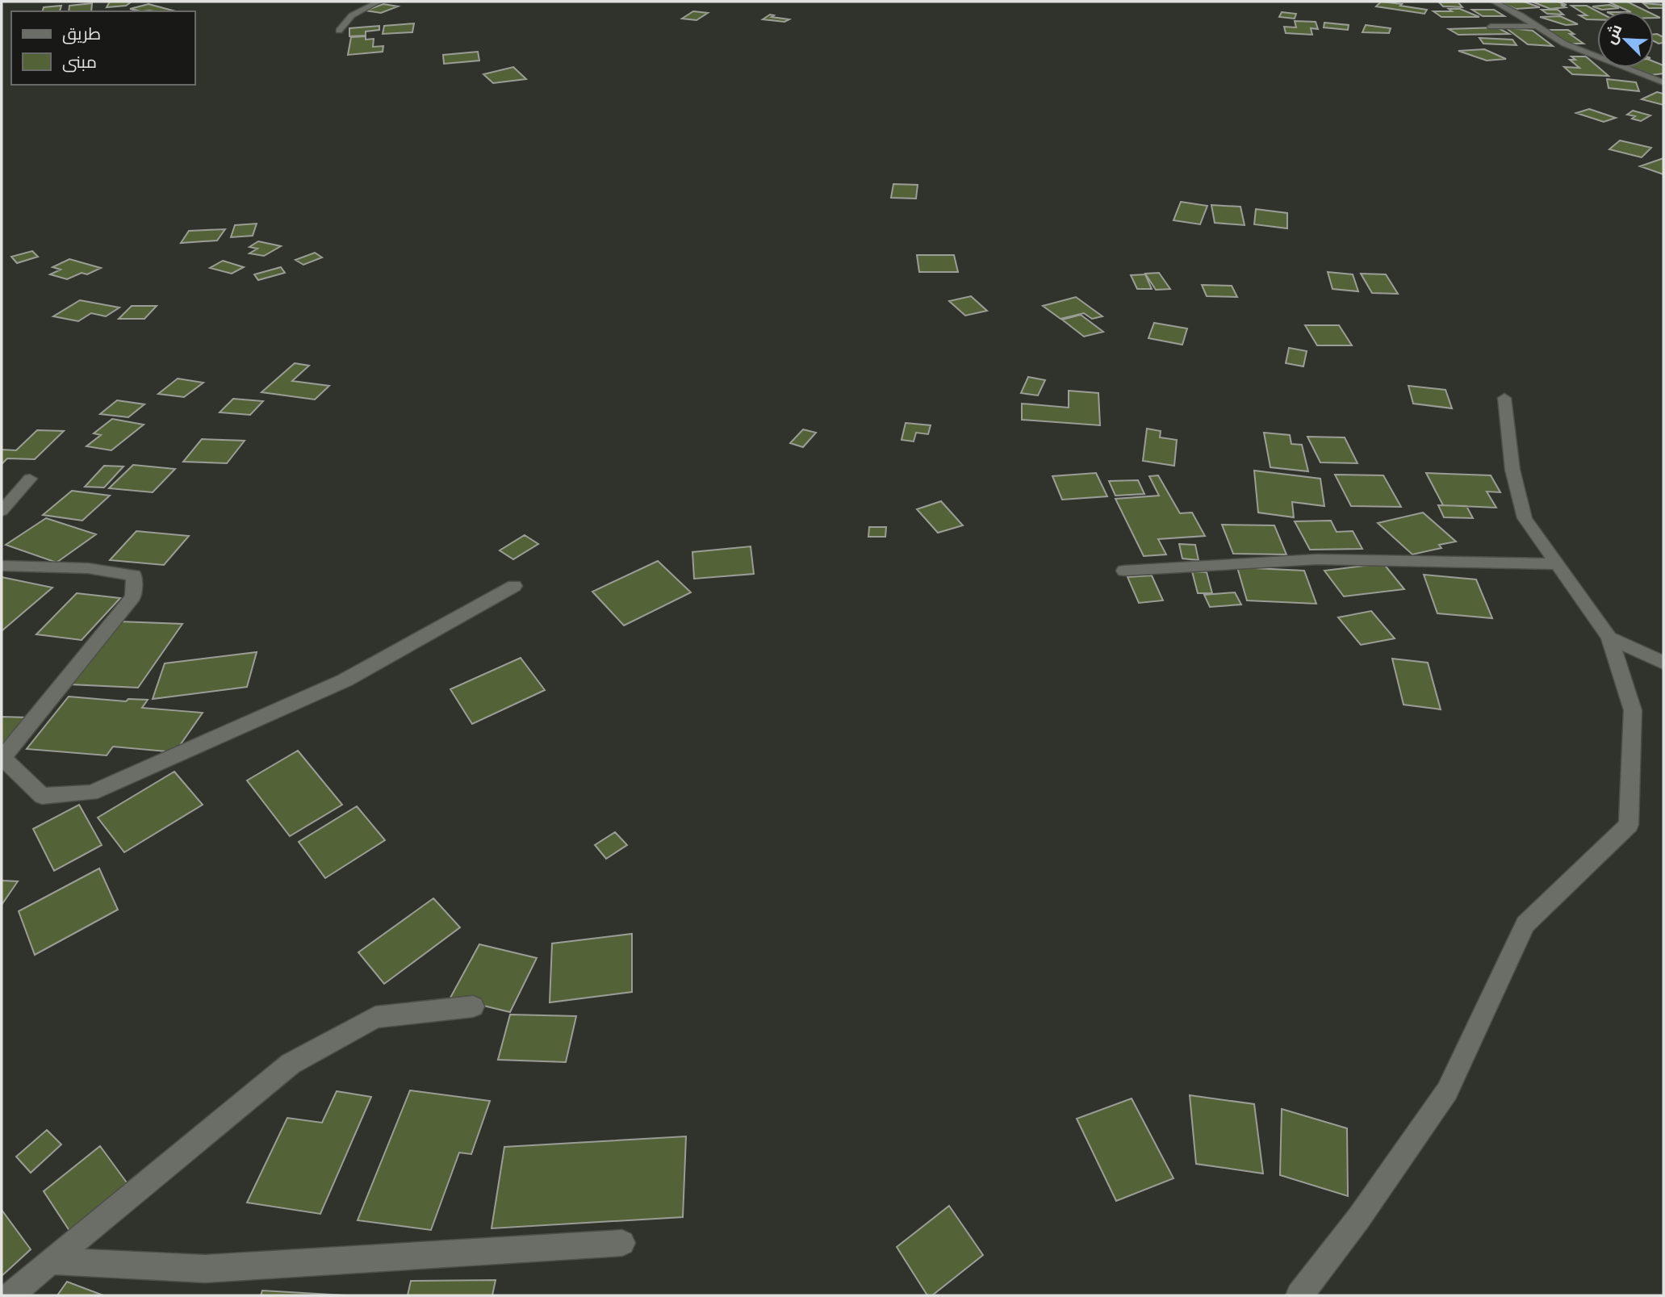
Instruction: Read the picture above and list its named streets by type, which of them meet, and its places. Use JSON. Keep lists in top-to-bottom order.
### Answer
{
  "legend": ["طريق", "مبنى"],
  "north": "top left"
}
